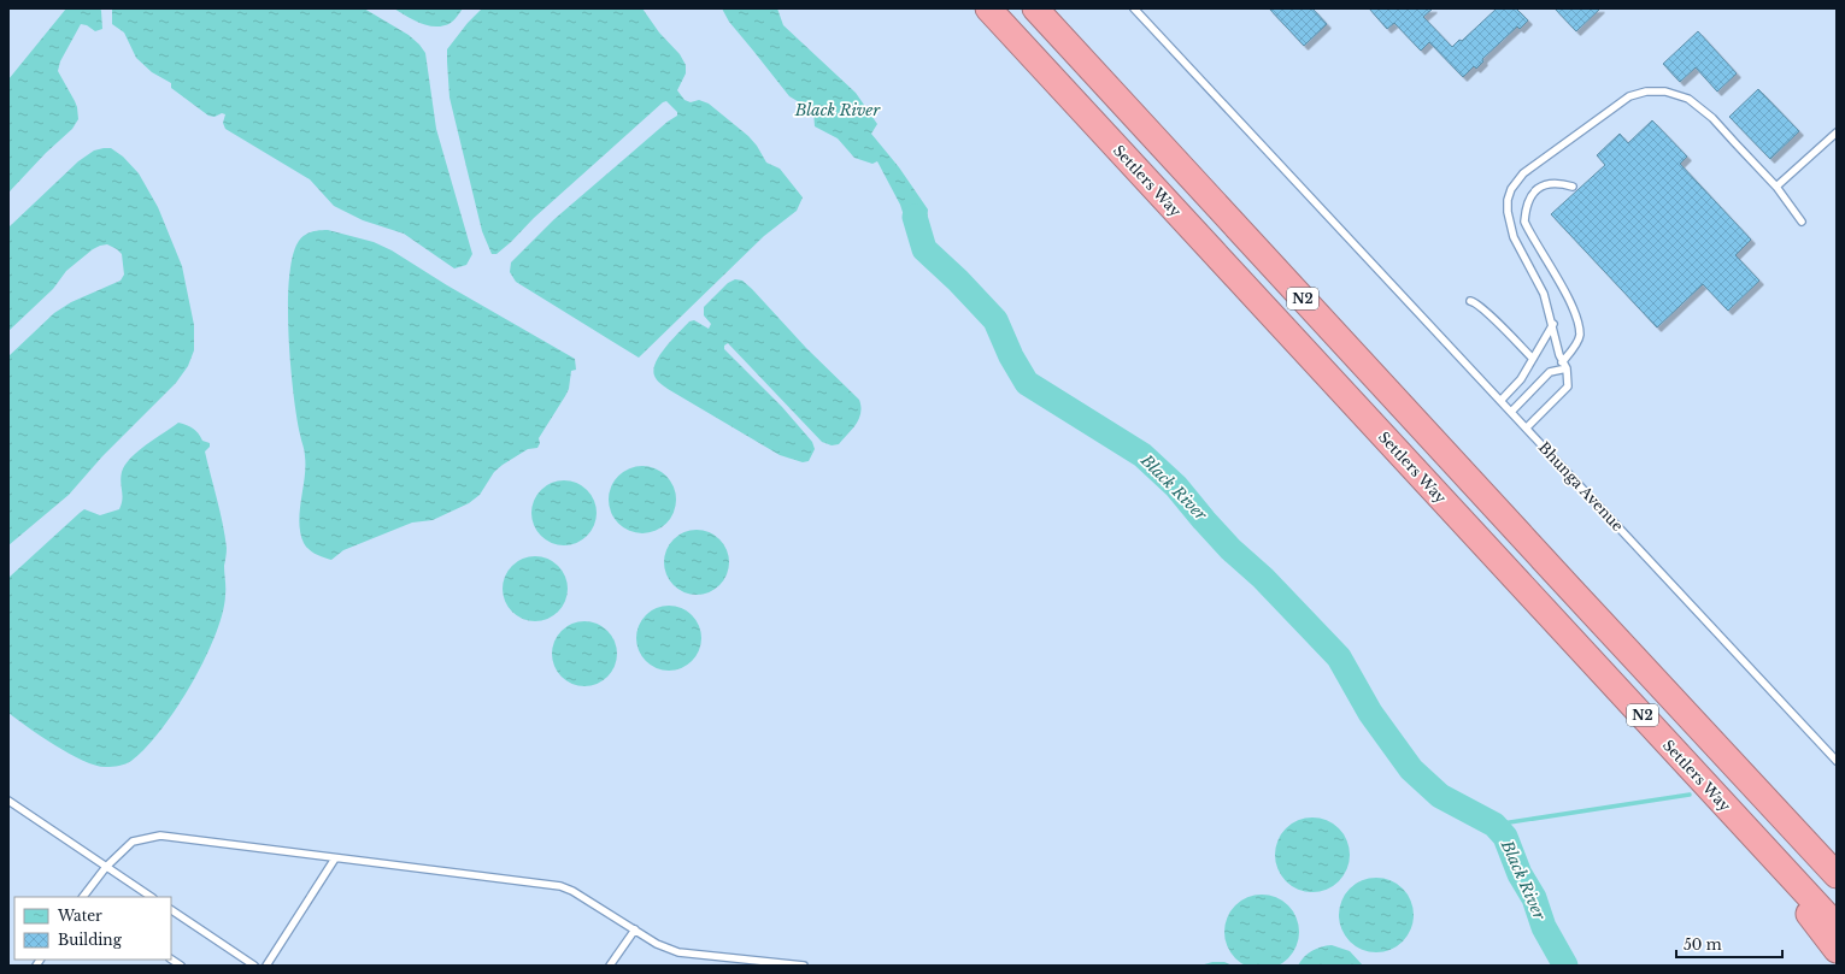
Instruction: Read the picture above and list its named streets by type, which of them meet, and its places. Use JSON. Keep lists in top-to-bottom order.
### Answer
{
  "streets": {
    "highway": ["Settlers Way", "N2"],
    "lane": ["Bhunga Avenue"]
  },
  "water": ["Black River"],
  "legend": ["Water", "Building"],
  "scale_bar": "50 m"
}
